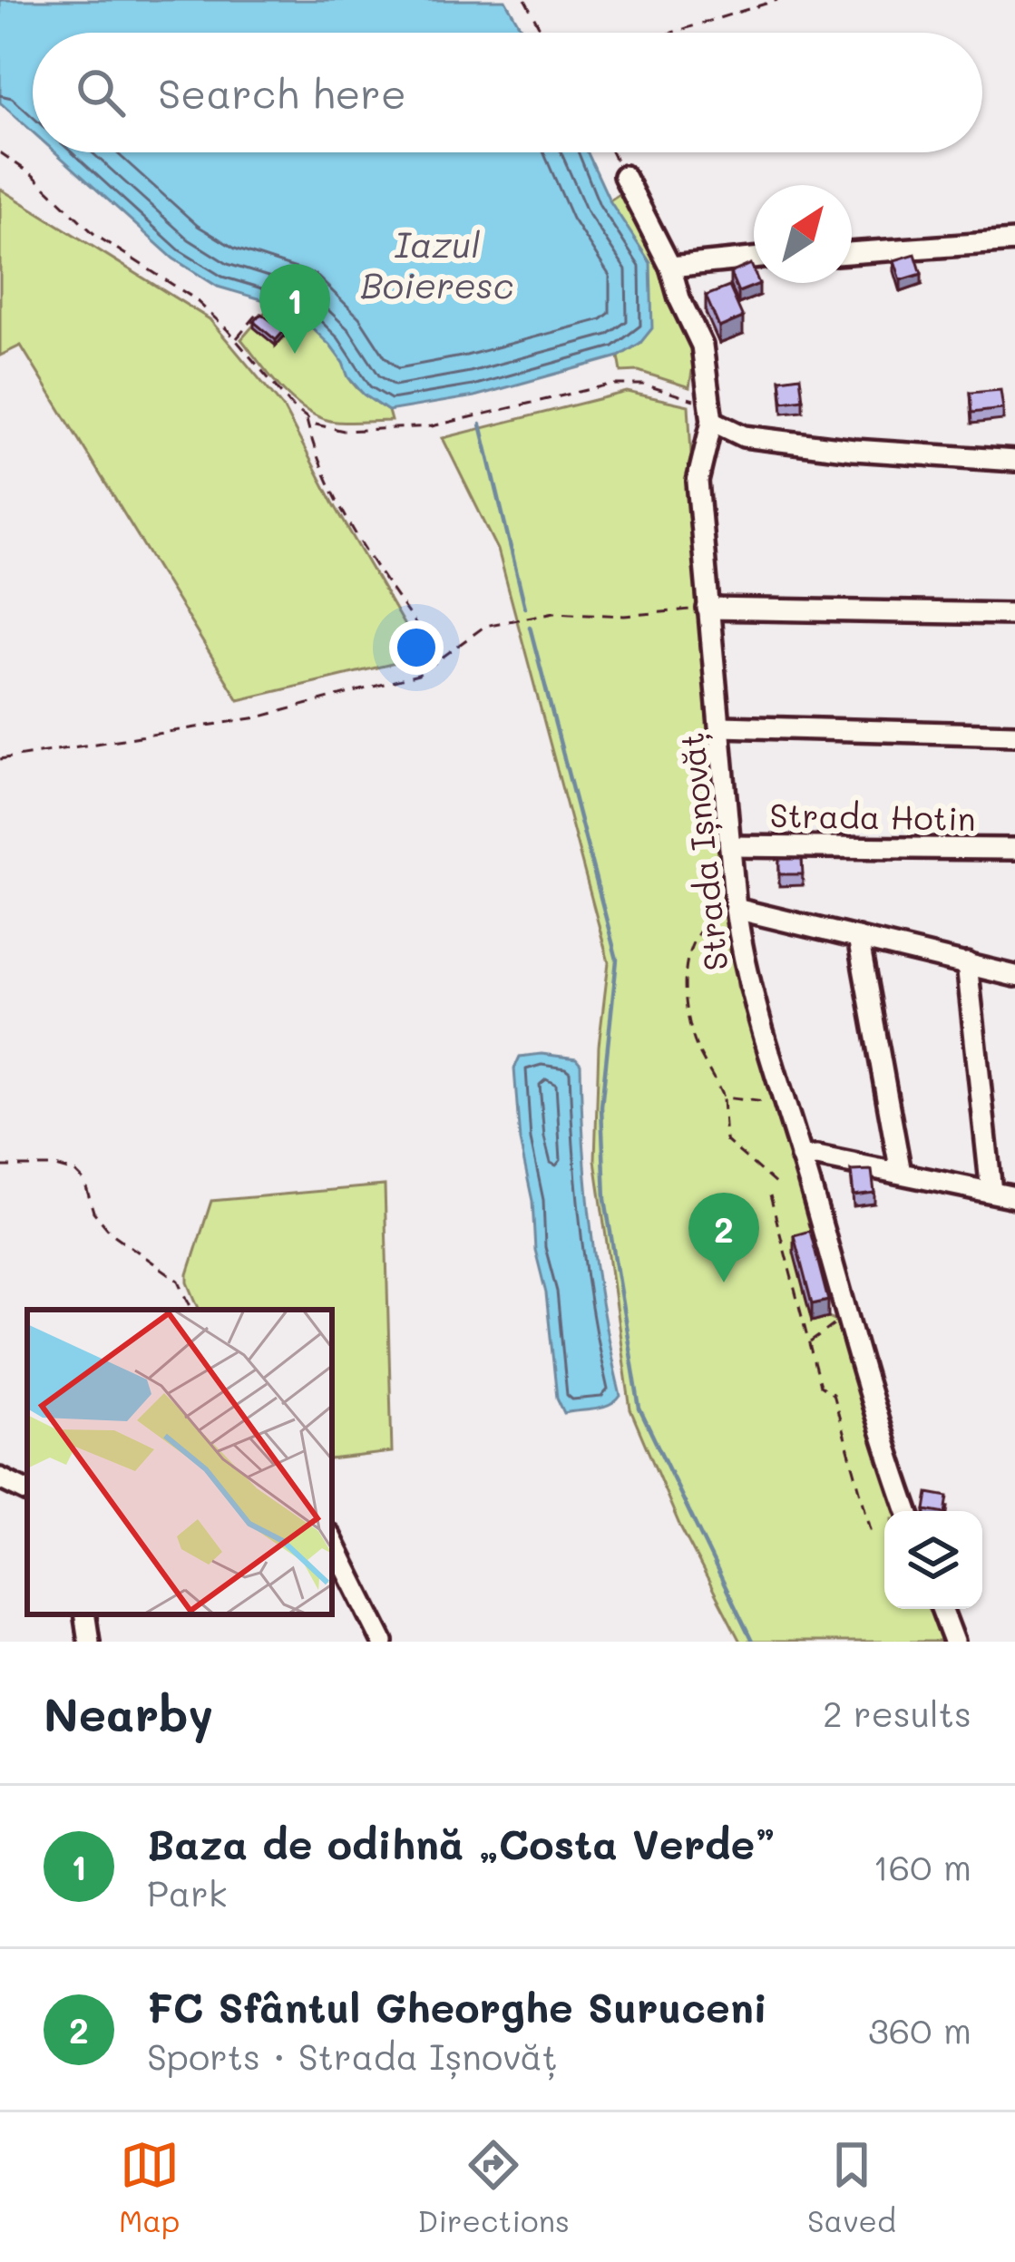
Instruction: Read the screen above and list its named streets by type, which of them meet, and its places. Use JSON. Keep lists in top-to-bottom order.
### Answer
{
  "streets": {
    "street": ["Strada Hotin", "Strada Ișnovăț"]
  },
  "crossings": [
    ["Strada Hotin", "Strada Ișnovăț"]
  ],
  "water": ["Iazul Boieresc"],
  "north": "top right",
  "page": {
    "search": "Search here",
    "pins": ["1", "2"],
    "heading": ["Nearby", "2 results"],
    "list": [
      {
        "mark": "1",
        "name": "Baza de odihnă „Costa Verde”",
        "note": "Park",
        "value": "160 m"
      },
      {
        "mark": "2",
        "name": "FC Sfântul Gheorghe Suruceni",
        "note": "Sports · Strada Ișnovăț",
        "value": "360 m"
      }
    ],
    "nav": ["Map", "Directions", "Saved"]
  }
}
